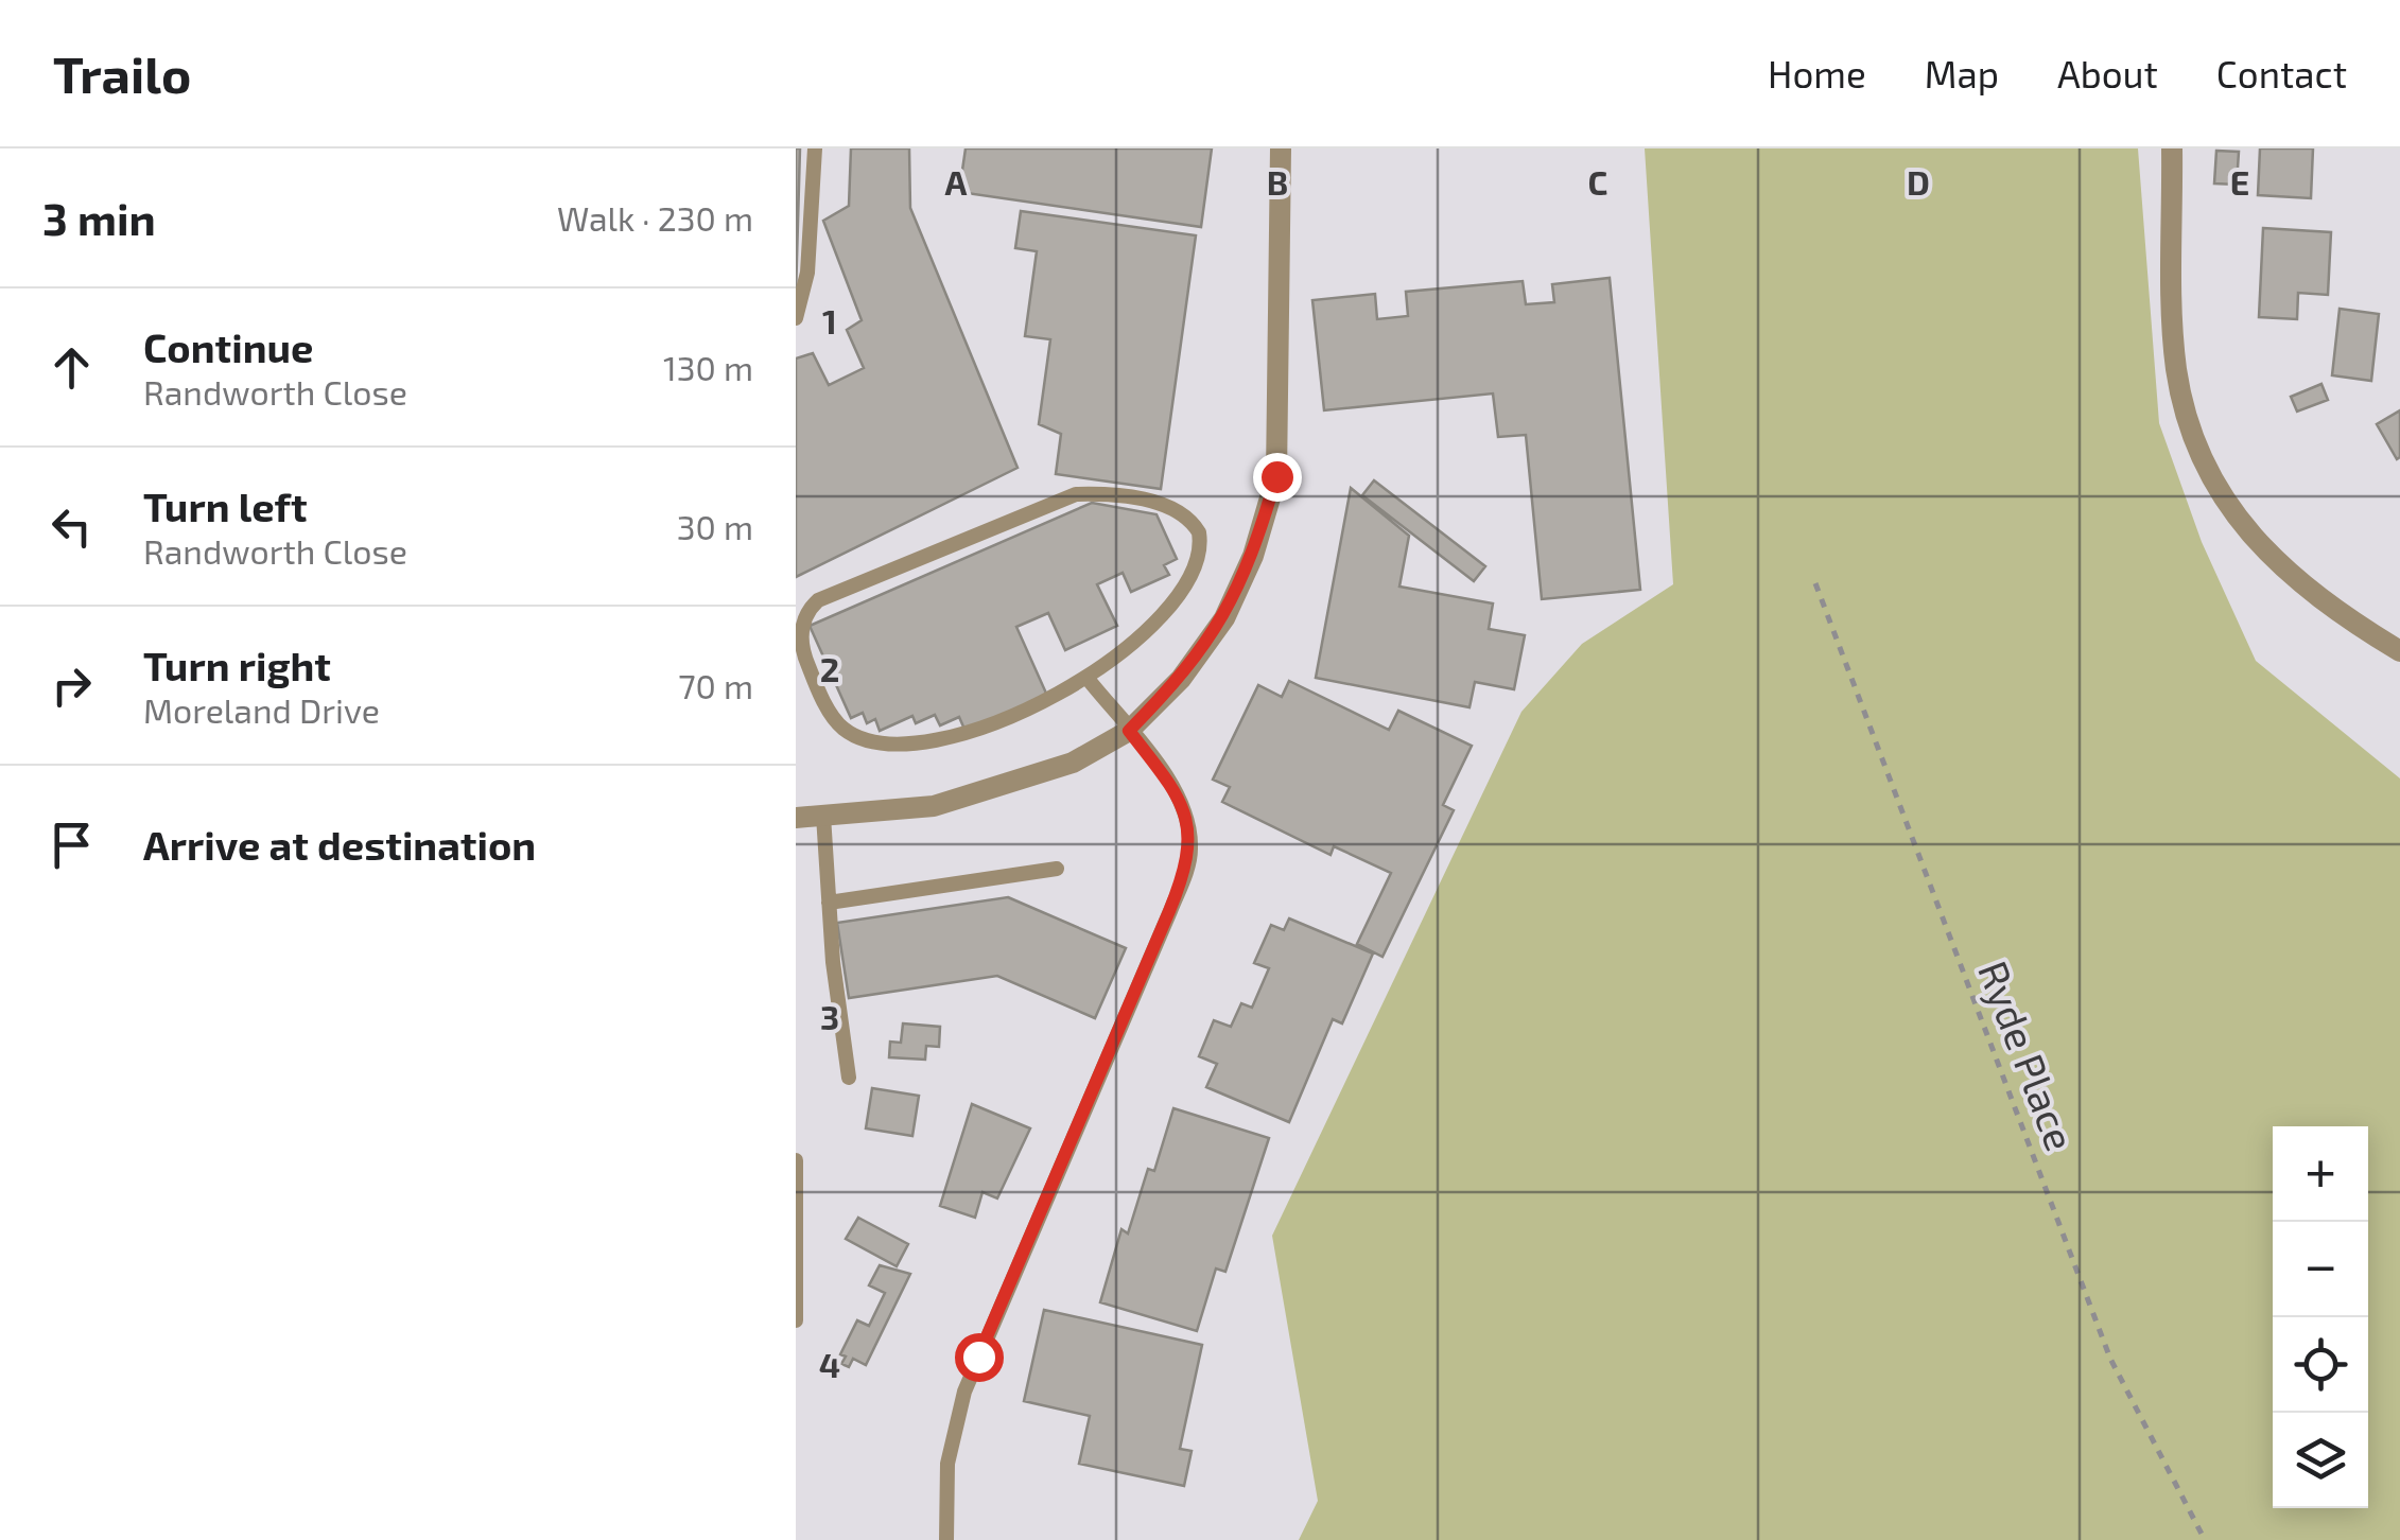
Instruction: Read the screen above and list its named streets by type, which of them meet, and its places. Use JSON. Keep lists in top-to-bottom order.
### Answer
{
  "streets": {
    "path": ["Ryde Place"]
  },
  "page": {
    "header": "Trailo",
    "nav": [
      "Home",
      "Map",
      "About",
      "Contact"
    ],
    "heading": ["3 min", "Walk · 230 m"],
    "list": [
      ["Continue", "Randworth Close", "130 m"],
      ["Turn left", "Randworth Close", "30 m"],
      ["Turn right", "Moreland Drive", "70 m"],
      "Arrive at destination"
    ],
    "map_buttons": ["+", "−"]
  },
  "grid": {
    "columns": [
      "A",
      "B",
      "C",
      "D",
      "E"
    ],
    "rows": [
      "1",
      "2",
      "3",
      "4"
    ]
  }
}
